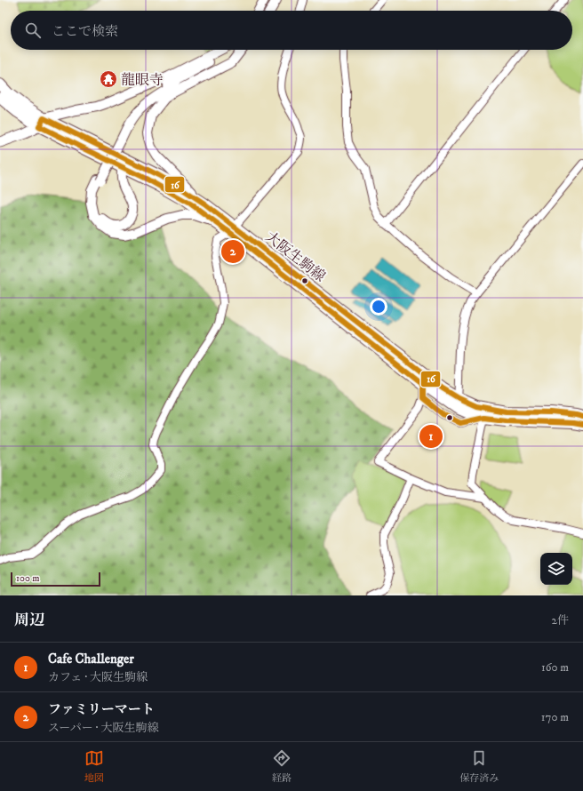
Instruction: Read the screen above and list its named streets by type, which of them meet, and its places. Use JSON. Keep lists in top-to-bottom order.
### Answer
{
  "streets": {
    "main road": ["大阪生駒線"]
  },
  "places": {
    "temple": ["龍眼寺"]
  },
  "lines": ["transit line 16"],
  "scale_bar": "100 m",
  "page": {
    "search": "ここで検索",
    "pins": ["2", "1"],
    "scale": "100 m",
    "heading": ["周辺", "2件"],
    "list": [
      {
        "mark": "1",
        "name": "Cafe Challenger",
        "note": "カフェ · 大阪生駒線",
        "value": "160 m"
      },
      {
        "mark": "2",
        "name": "ファミリーマート",
        "note": "スーパー · 大阪生駒線",
        "value": "170 m"
      }
    ],
    "nav": ["地図", "経路", "保存済み"]
  }
}
